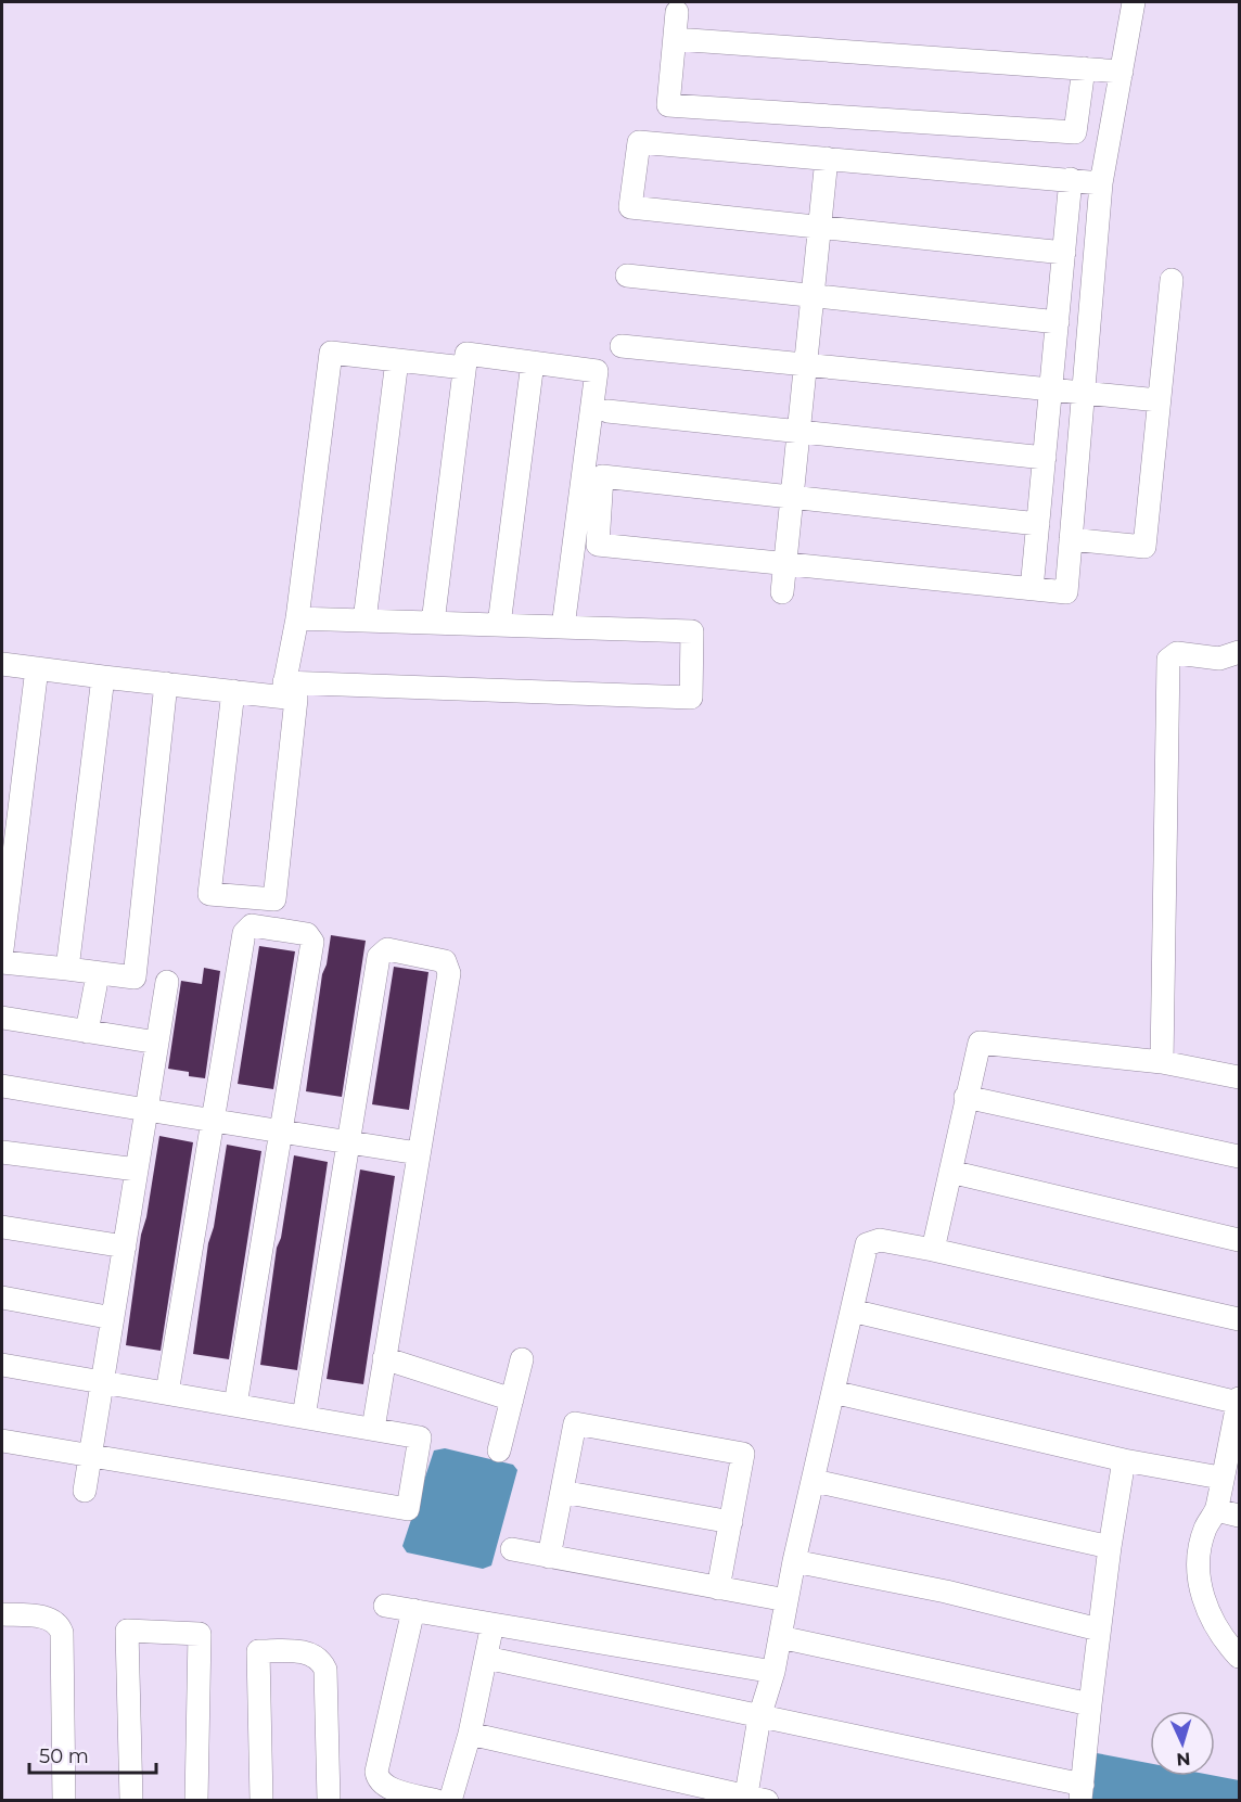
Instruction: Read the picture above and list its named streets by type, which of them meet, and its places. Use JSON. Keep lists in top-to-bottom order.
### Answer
{
  "scale_bar": "50 m",
  "north": "bottom"
}
